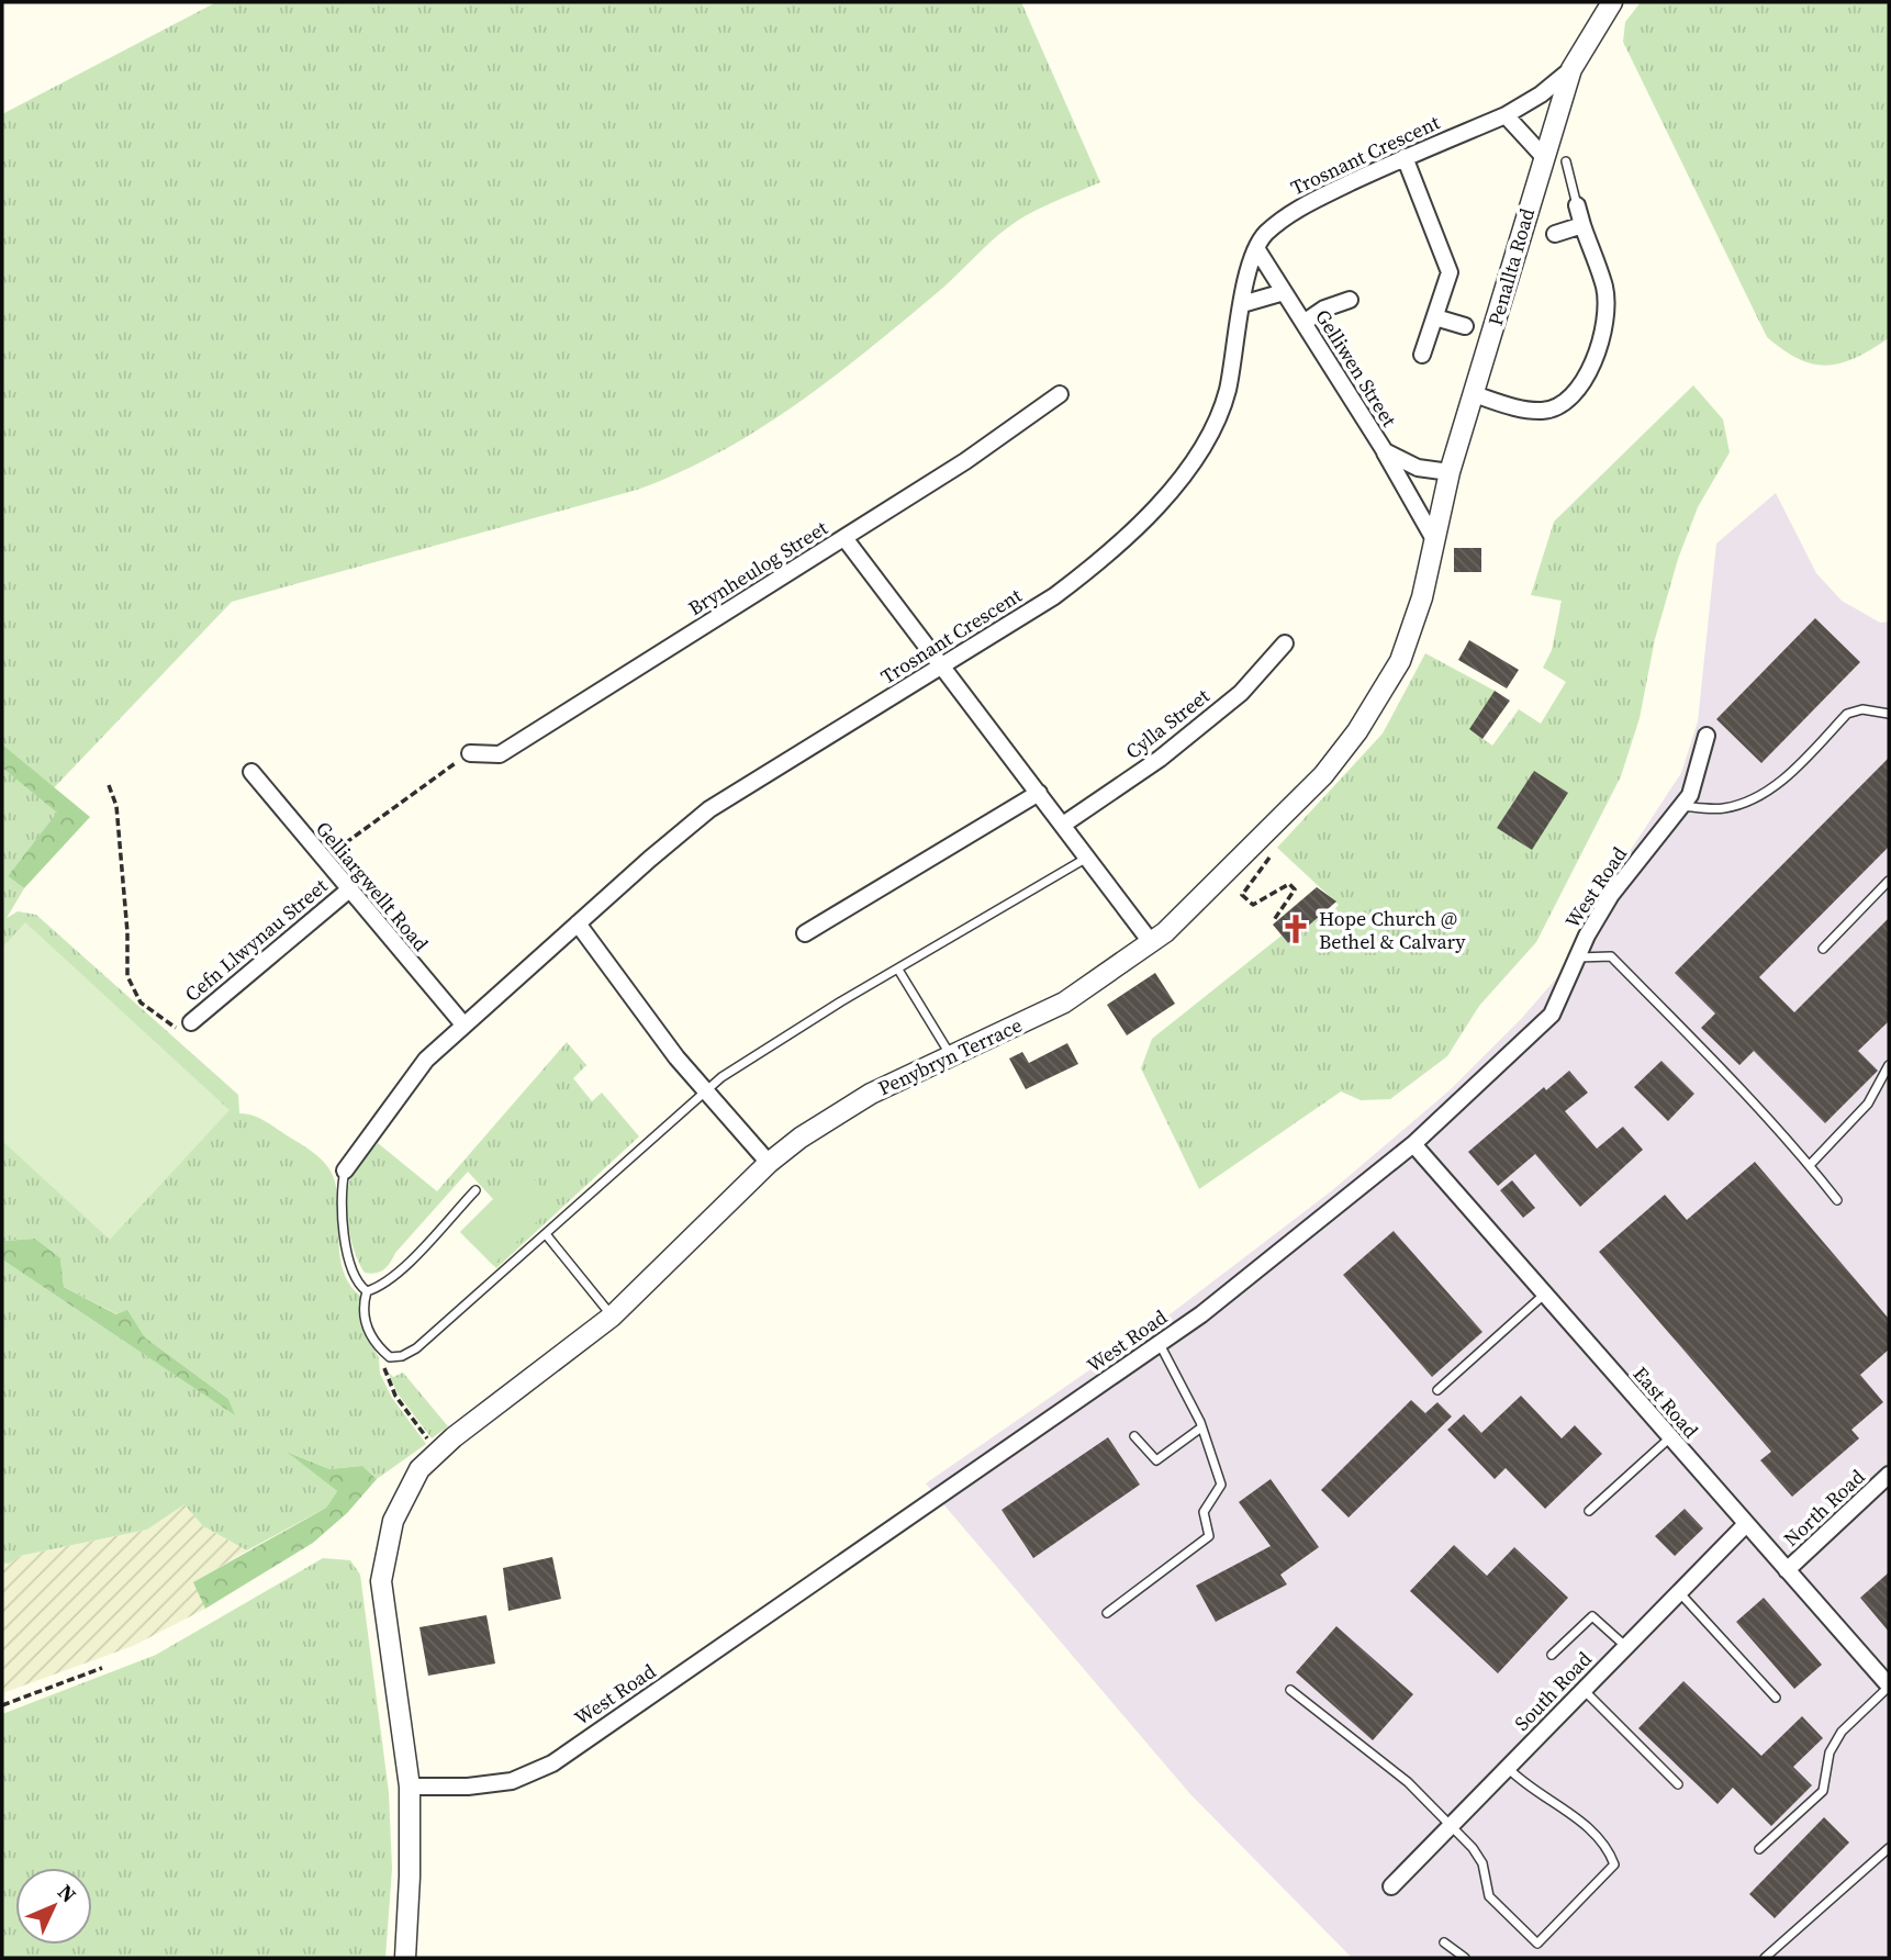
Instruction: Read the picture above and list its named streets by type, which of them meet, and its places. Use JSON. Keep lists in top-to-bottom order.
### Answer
{
  "streets": {
    "street": [
      "Trosnant Crescent",
      "Penallta Road",
      "Gelliwen Street",
      "Brynheulog Street",
      "Cylla Street",
      "Gelliargwellt Road",
      "West Road",
      "Cefn Llwynau Street",
      "Penybryn Terrace",
      "East Road",
      "North Road",
      "South Road"
    ]
  },
  "crossings": [
    ["Trosnant Crescent", "Penallta Road"],
    ["Trosnant Crescent", "Gelliwen Street"],
    ["Trosnant Crescent", "Gelliargwellt Road"],
    ["Penallta Road", "Gelliwen Street"],
    ["Penallta Road", "Penybryn Terrace"],
    ["Gelliargwellt Road", "Cefn Llwynau Street"],
    ["West Road", "Penybryn Terrace"],
    ["West Road", "East Road"],
    ["East Road", "North Road"],
    ["East Road", "South Road"]
  ],
  "places": {
    "church": ["Hope Church @ Bethel & Calvary"]
  },
  "north": "top right"
}
